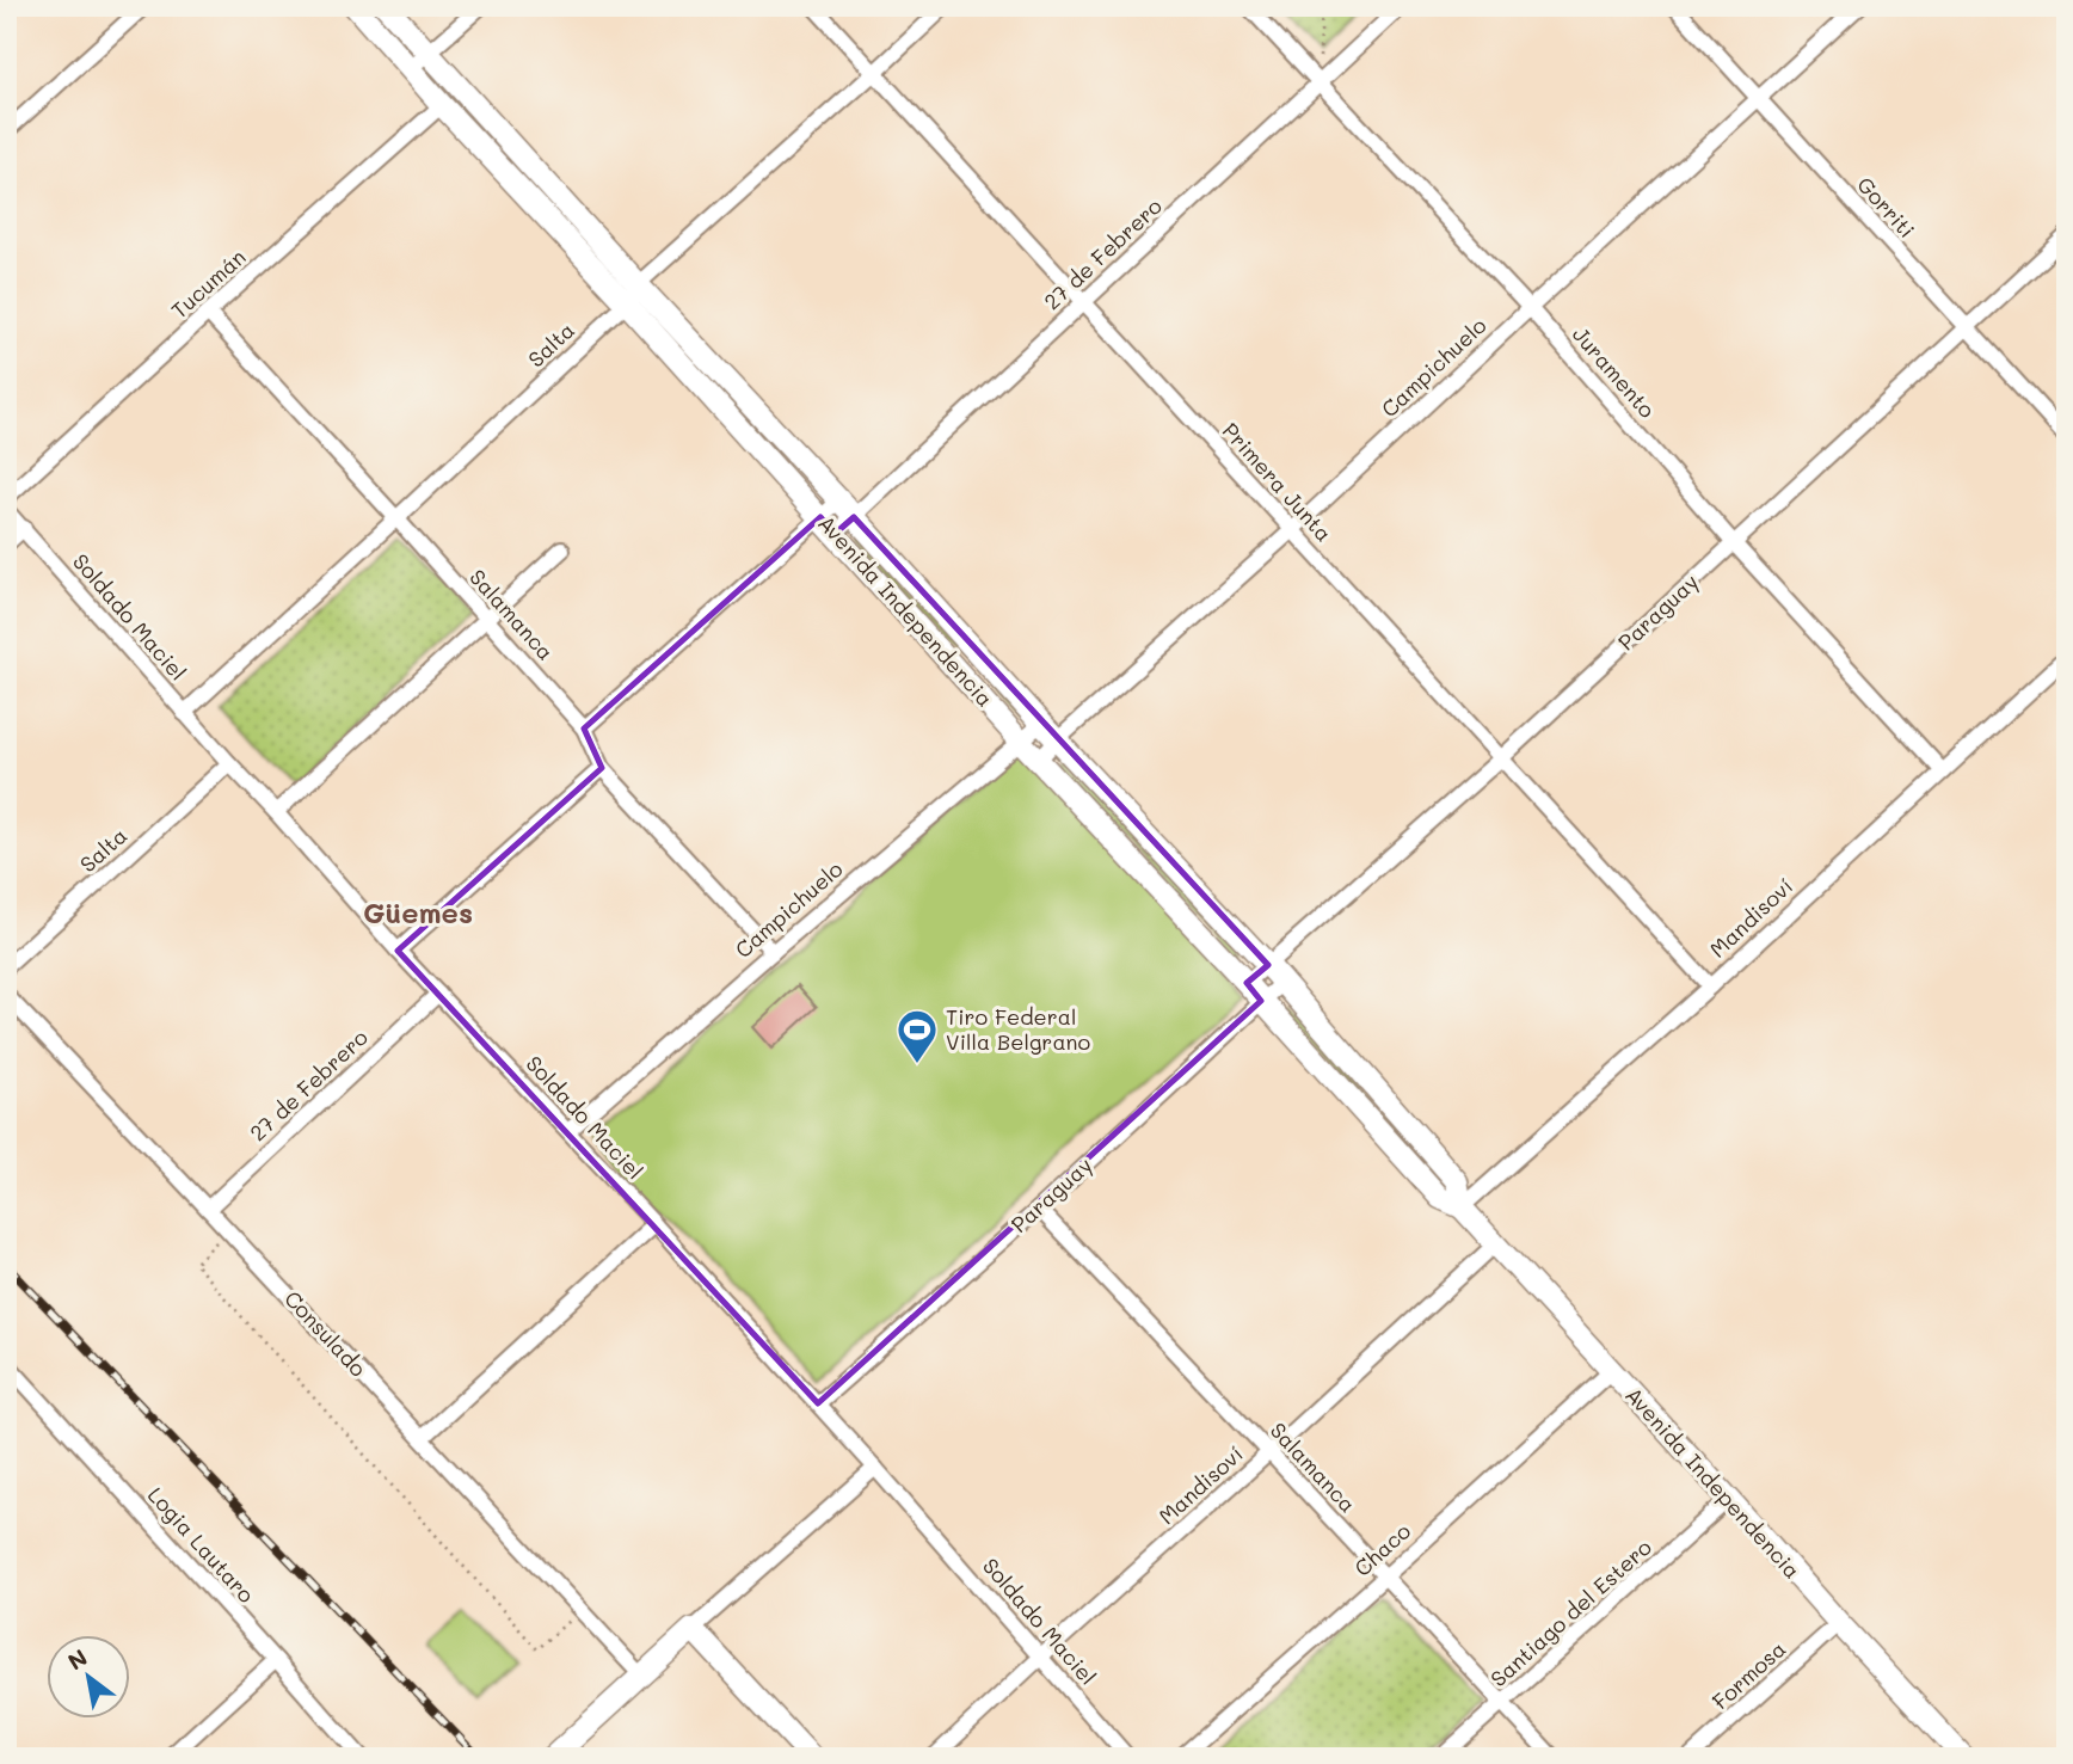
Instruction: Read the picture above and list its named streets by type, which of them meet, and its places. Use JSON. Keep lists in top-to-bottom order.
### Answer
{
  "streets": {
    "street": [
      "Gorriti",
      "27 de Febrero",
      "Tucumán",
      "Salta",
      "Campichuelo",
      "Juramento",
      "Primera Junta",
      "Avenida Independencia",
      "Paraguay",
      "Salamanca",
      "Soldado Maciel",
      "Mandisoví",
      "Consulado",
      "Logia Lautaro",
      "Chaco",
      "Santiago del Estero",
      "Formosa"
    ]
  },
  "crossings": [
    ["Gorriti", "Campichuelo"],
    ["Gorriti", "Paraguay"],
    ["27 de Febrero", "Juramento"],
    ["27 de Febrero", "Primera Junta"],
    ["27 de Febrero", "Avenida Independencia"],
    ["27 de Febrero", "Salamanca"],
    ["27 de Febrero", "Soldado Maciel"],
    ["27 de Febrero", "Consulado"],
    ["Tucumán", "Avenida Independencia"],
    ["Tucumán", "Salamanca"],
    ["Salta", "Primera Junta"],
    ["Salta", "Avenida Independencia"],
    ["Salta", "Salamanca"],
    ["Salta", "Soldado Maciel"],
    ["Campichuelo", "Juramento"],
    ["Campichuelo", "Primera Junta"],
    ["Campichuelo", "Avenida Independencia"],
    ["Campichuelo", "Salamanca"],
    ["Campichuelo", "Soldado Maciel"],
    ["Juramento", "Paraguay"],
    ["Juramento", "Mandisoví"],
    ["Primera Junta", "Paraguay"],
    ["Primera Junta", "Mandisoví"],
    ["Avenida Independencia", "Paraguay"],
    ["Avenida Independencia", "Mandisoví"],
    ["Avenida Independencia", "Chaco"],
    ["Avenida Independencia", "Santiago del Estero"],
    ["Avenida Independencia", "Formosa"],
    ["Paraguay", "Salamanca"],
    ["Paraguay", "Soldado Maciel"],
    ["Salamanca", "Mandisoví"],
    ["Salamanca", "Chaco"],
    ["Salamanca", "Santiago del Estero"],
    ["Soldado Maciel", "Mandisoví"]
  ],
  "districts": ["Güemes"],
  "places": {
    "sports": ["Tiro Federal Villa Belgrano"]
  },
  "north": "top left"
}
